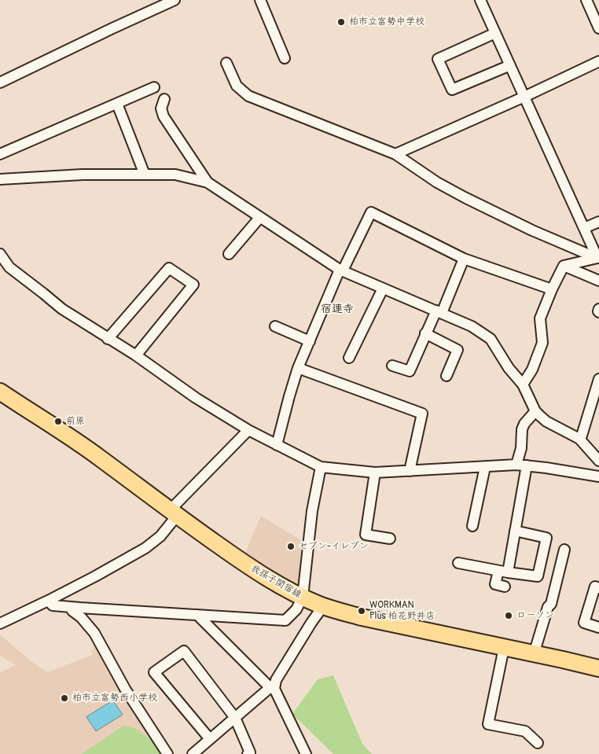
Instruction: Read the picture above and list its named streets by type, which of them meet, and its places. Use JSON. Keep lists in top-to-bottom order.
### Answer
{
  "streets": {
    "main road": ["我孫子関宿線"]
  },
  "districts": ["宿連寺"],
  "places": [
    "柏市立富勢中学校",
    "前原",
    "セブン-イレブン",
    "WORKMAN Plus 柏花野井店",
    "ローソン",
    "柏市立富勢西小学校"
  ]
}
